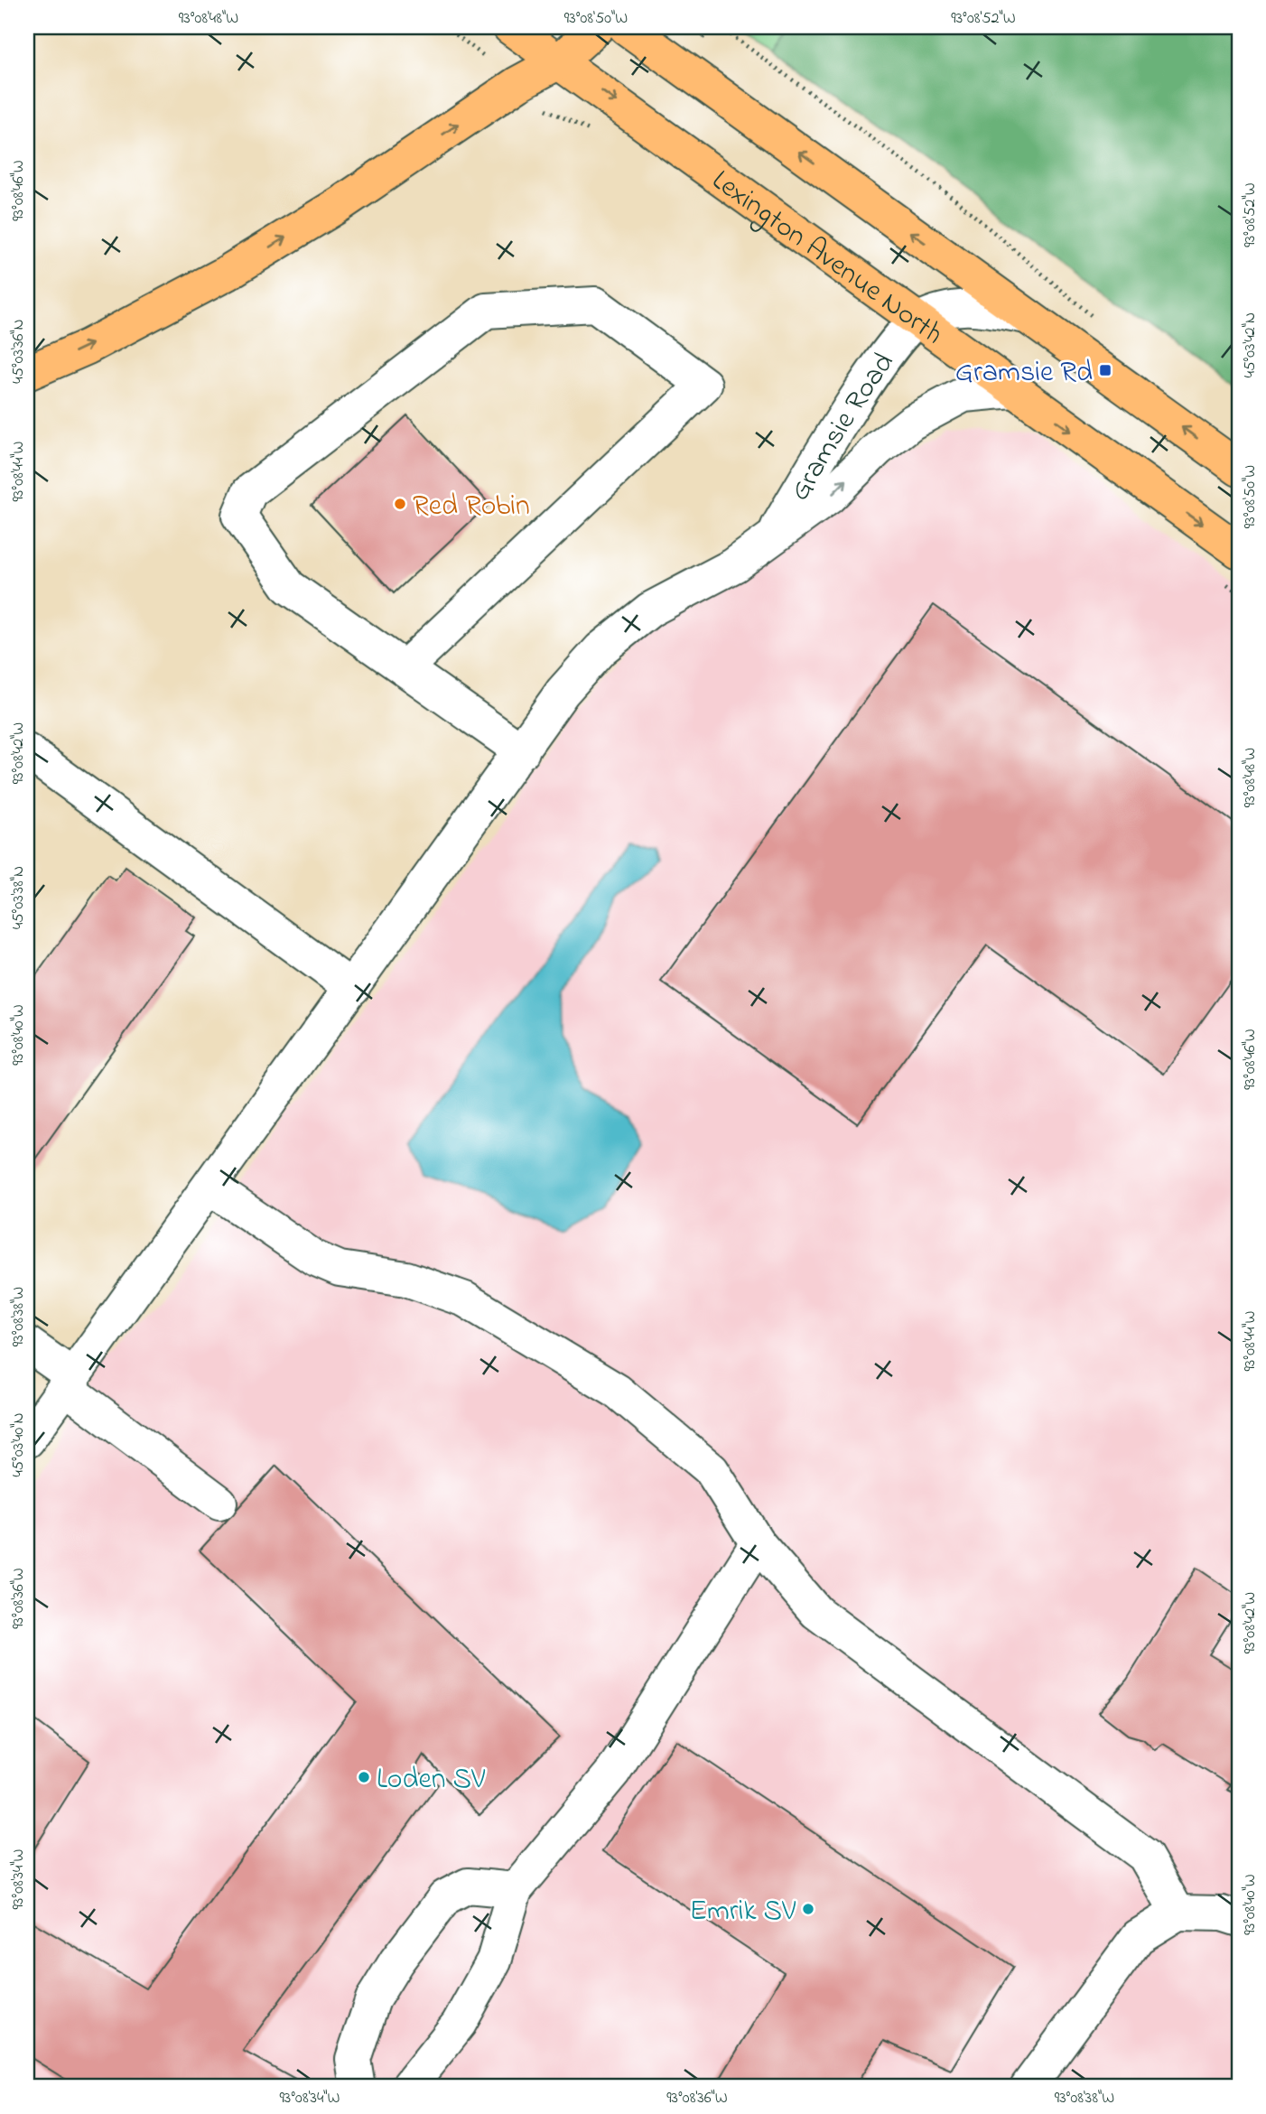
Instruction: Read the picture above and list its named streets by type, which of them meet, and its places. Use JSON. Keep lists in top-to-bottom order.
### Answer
{
  "streets": {
    "main road": ["Lexington Avenue North"],
    "street": ["Gramsie Road"]
  },
  "crossings": [
    ["Lexington Avenue North", "Gramsie Road"]
  ],
  "places": {
    "transit": ["Gramsie Rd"],
    "other": ["Red Robin", "Loden SV", "Emrik SV"]
  },
  "coordinates": [
    "93°08'48\"W",
    "93°08'50\"W",
    "93°08'52\"W",
    "93°08'46\"W",
    "45°03'42\"N",
    "45°03'36\"N",
    "93°08'44\"W",
    "93°08'42\"W",
    "45°03'38\"N",
    "93°08'40\"W",
    "93°08'38\"W",
    "45°03'40\"N",
    "93°08'36\"W",
    "93°08'34\"W"
  ]
}
